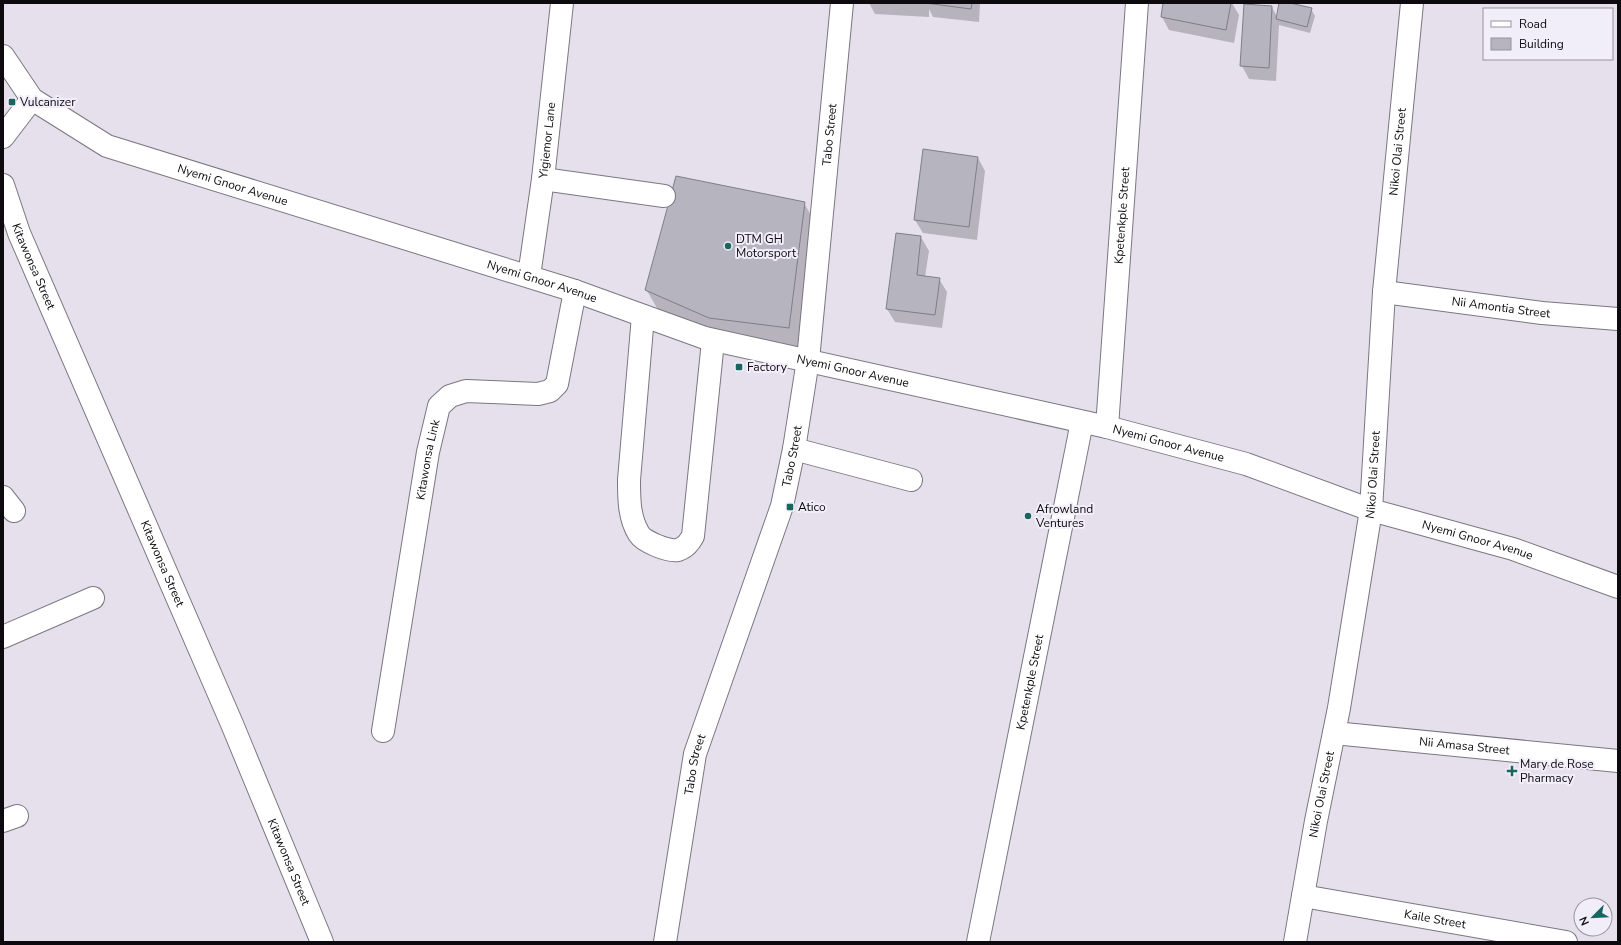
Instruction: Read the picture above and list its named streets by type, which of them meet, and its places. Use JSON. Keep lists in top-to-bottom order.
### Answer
{
  "streets": {
    "street": [
      "Tabo Street",
      "Yigiemor Lane",
      "Nikoi Olai Street",
      "Nyemi Gnoor Avenue",
      "Kpetenkple Street",
      "Kitawonsa Street",
      "Nii Amontia Street",
      "Kitawonsa Link",
      "Nii Amasa Street",
      "Kaile Street"
    ]
  },
  "crossings": [
    ["Tabo Street", "Nyemi Gnoor Avenue"],
    ["Yigiemor Lane", "Nyemi Gnoor Avenue"],
    ["Nikoi Olai Street", "Nyemi Gnoor Avenue"],
    ["Nikoi Olai Street", "Nii Amontia Street"],
    ["Nikoi Olai Street", "Nii Amasa Street"],
    ["Nikoi Olai Street", "Kaile Street"],
    ["Nyemi Gnoor Avenue", "Kpetenkple Street"],
    ["Nyemi Gnoor Avenue", "Kitawonsa Link"]
  ],
  "places": {
    "transit": ["Vulcanizer", "Factory", "Atico"],
    "other": ["DTM GH Motorsport", "Afrowland Ventures"],
    "health": ["Mary de Rose Pharmacy"]
  },
  "legend": ["Road", "Building"],
  "north": "bottom left"
}
